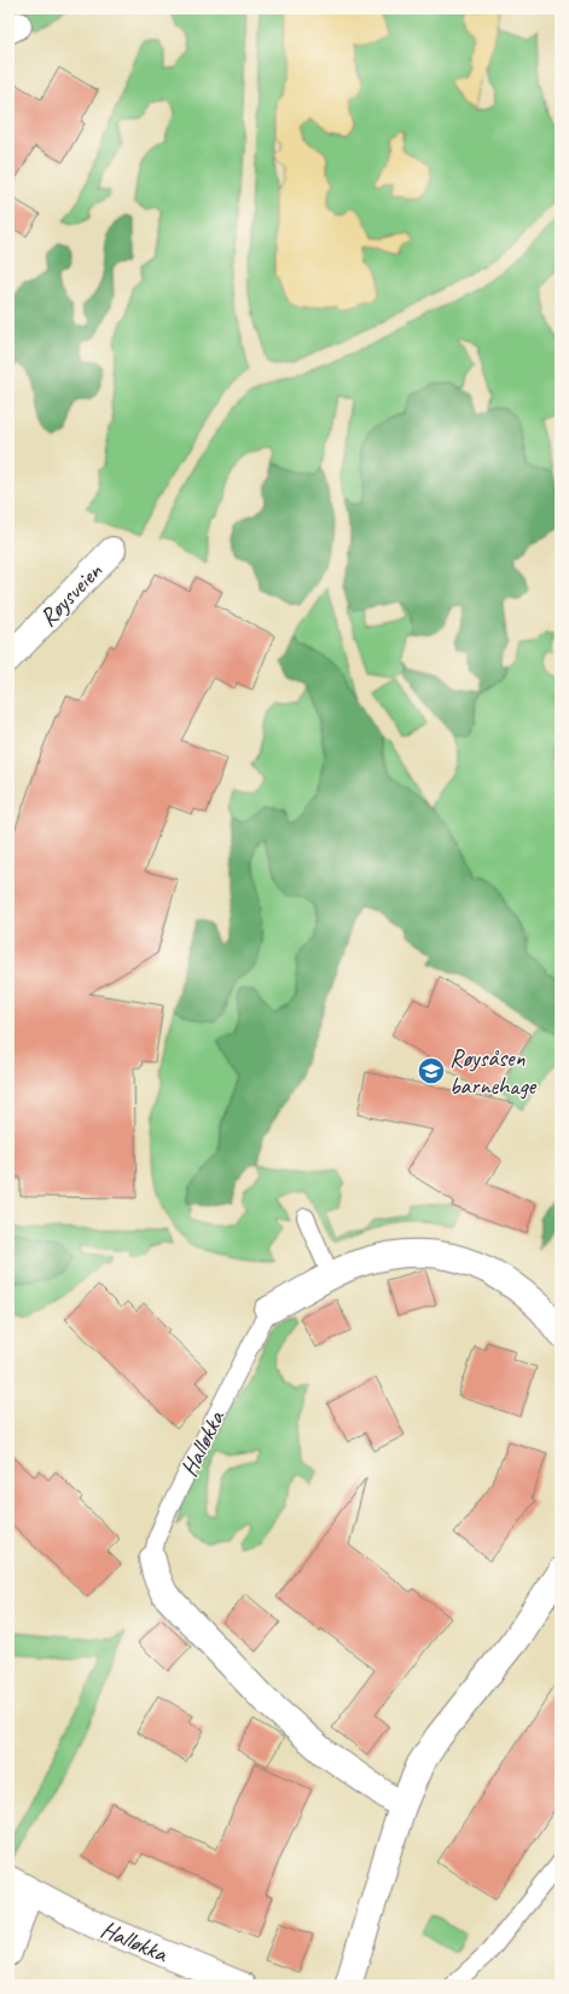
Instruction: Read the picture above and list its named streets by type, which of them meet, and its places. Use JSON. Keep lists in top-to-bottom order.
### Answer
{
  "streets": {
    "street": ["Røysveien", "Halløkka"]
  },
  "places": {
    "school or university": ["Røysåsen barnehage"]
  }
}
